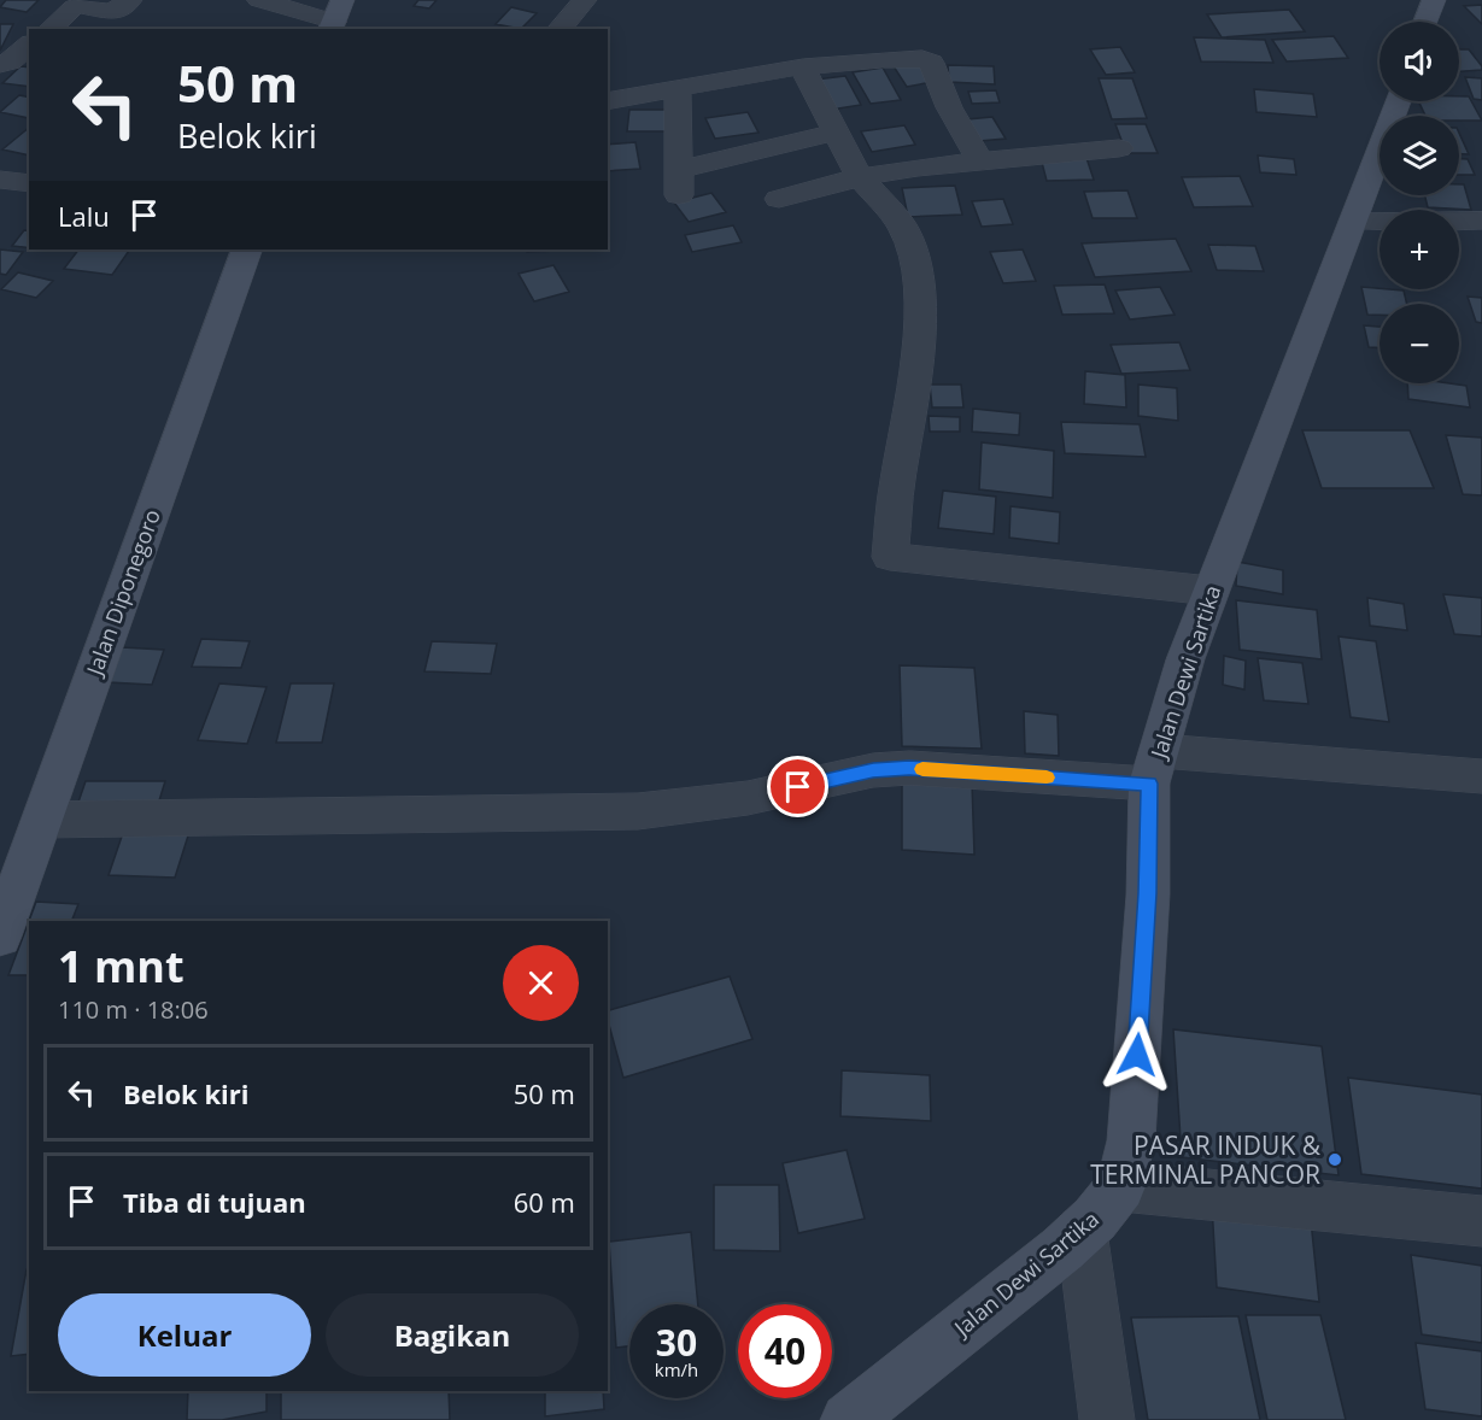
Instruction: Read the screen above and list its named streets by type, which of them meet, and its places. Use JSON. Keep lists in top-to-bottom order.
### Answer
{
  "streets": {
    "street": ["Jalan Diponegoro", "Jalan Dewi Sartika"]
  },
  "places": ["PASAR INDUK & TERMINAL PANCOR"],
  "page": {
    "map_buttons": ["+", "−"],
    "turn": ["50 m", "Belok kiri"],
    "then": "Lalu",
    "heading": ["1 mnt", "110 m · 18:06"],
    "list": [
      {
        "name": "Belok kiri",
        "value": "50 m"
      },
      {
        "name": "Tiba di tujuan",
        "value": "60 m"
      }
    ],
    "buttons": ["Keluar", "Bagikan"],
    "speed": "30 km/h",
    "limit": "40"
  }
}
